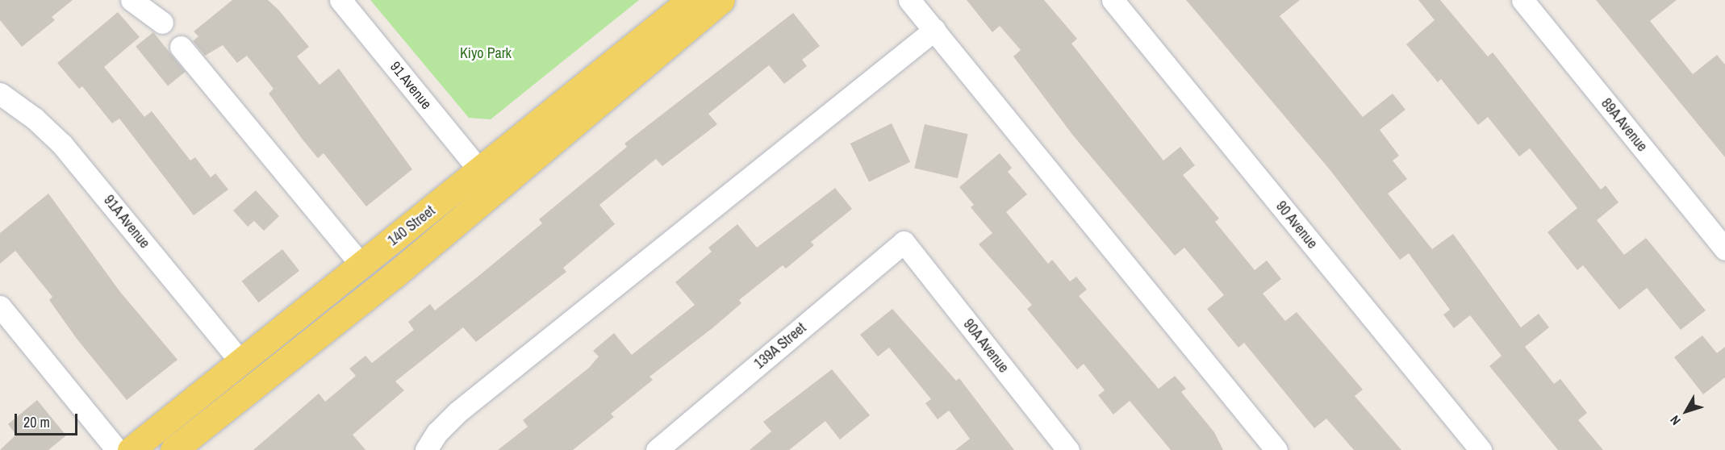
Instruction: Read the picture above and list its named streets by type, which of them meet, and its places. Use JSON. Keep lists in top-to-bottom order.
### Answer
{
  "streets": {
    "main road": ["140 Street"],
    "street": [
      "91 Avenue",
      "89A Avenue",
      "91A Avenue",
      "90 Avenue",
      "139A Street",
      "90A Avenue"
    ]
  },
  "crossings": [
    ["91 Avenue", "140 Street"],
    ["91A Avenue", "140 Street"],
    ["139A Street", "90A Avenue"]
  ],
  "parks": ["Kiyo Park"],
  "scale_bar": "20 m",
  "north": "bottom left"
}
